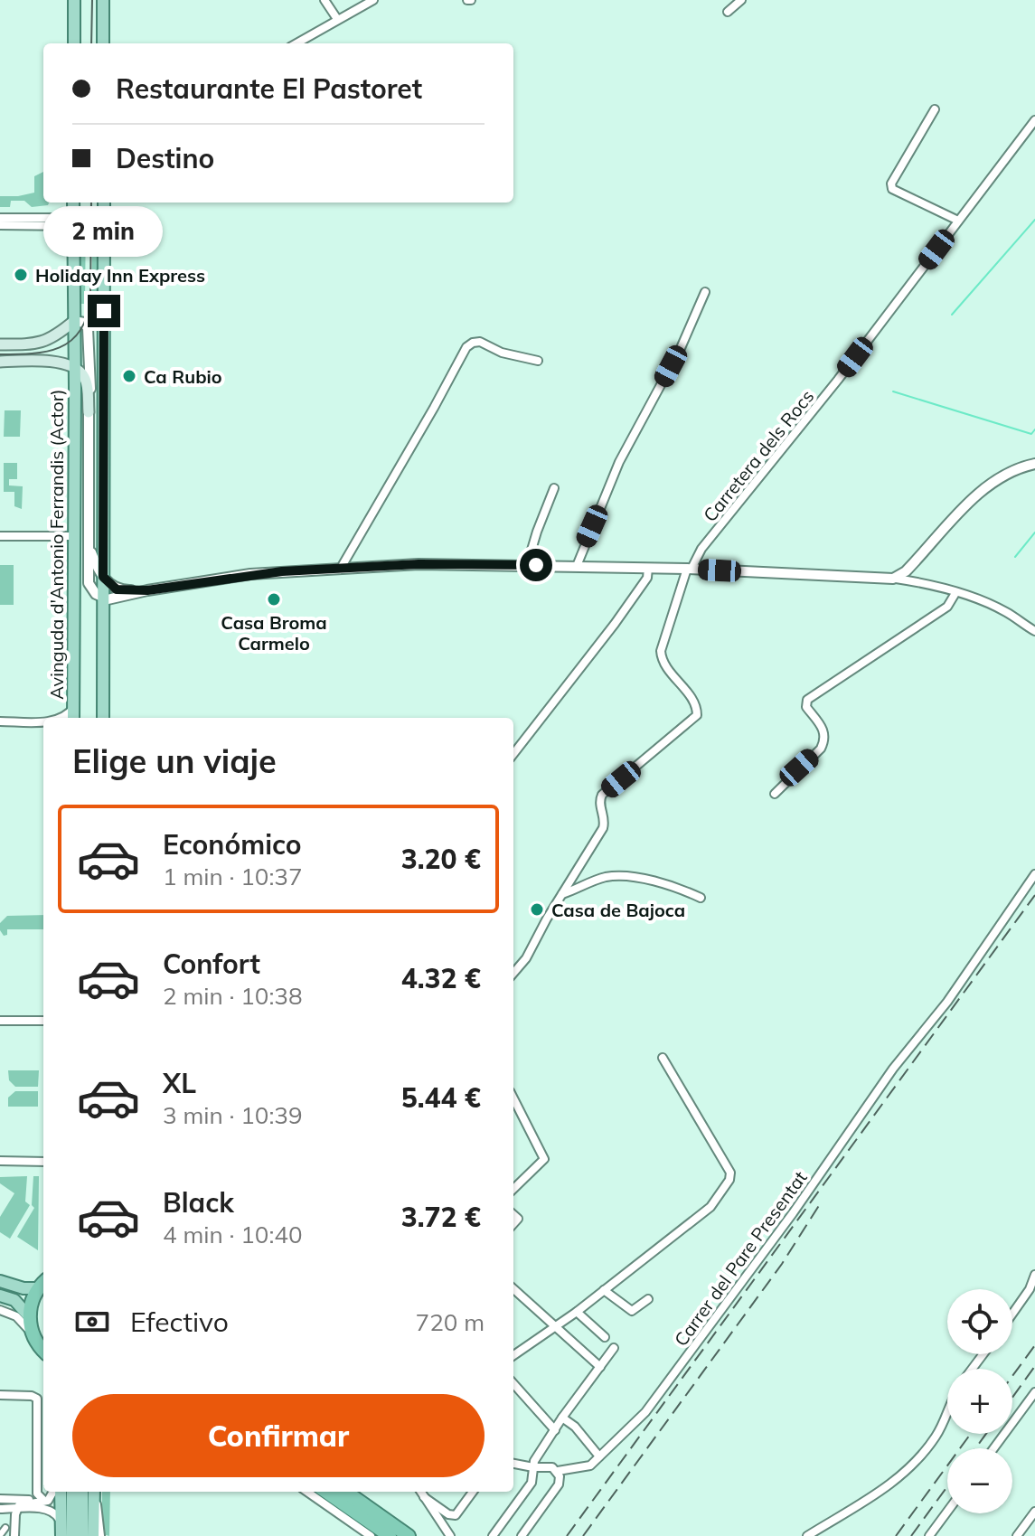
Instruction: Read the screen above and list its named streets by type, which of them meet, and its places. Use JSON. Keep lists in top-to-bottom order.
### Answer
{
  "streets": {
    "main road": ["Avinguda d'Antonio Ferrandis (Actor)"],
    "street": ["Carretera dels Rocs", "Carrer del Pare Presentat"]
  },
  "places": [
    "Holiday Inn Express",
    "Ca Rubio",
    "Casa Broma Carmelo",
    "Casa de Bajoca"
  ],
  "page": {
    "banner": ["Restaurante El Pastoret", "Destino"],
    "bubble": "2 min",
    "heading": "Elige un viaje",
    "list": [
      {
        "name": "Económico",
        "note": "1 min · 10:37",
        "value": "3.20 €"
      },
      {
        "name": "Confort",
        "note": "2 min · 10:38",
        "value": "4.32 €"
      },
      {
        "name": "XL",
        "note": "3 min · 10:39",
        "value": "5.44 €"
      },
      {
        "name": "Black",
        "note": "4 min · 10:40",
        "value": "3.72 €"
      }
    ],
    "pay": ["Efectivo", "720 m"],
    "map_buttons": ["+", "−"],
    "buttons": "Confirmar"
  }
}
